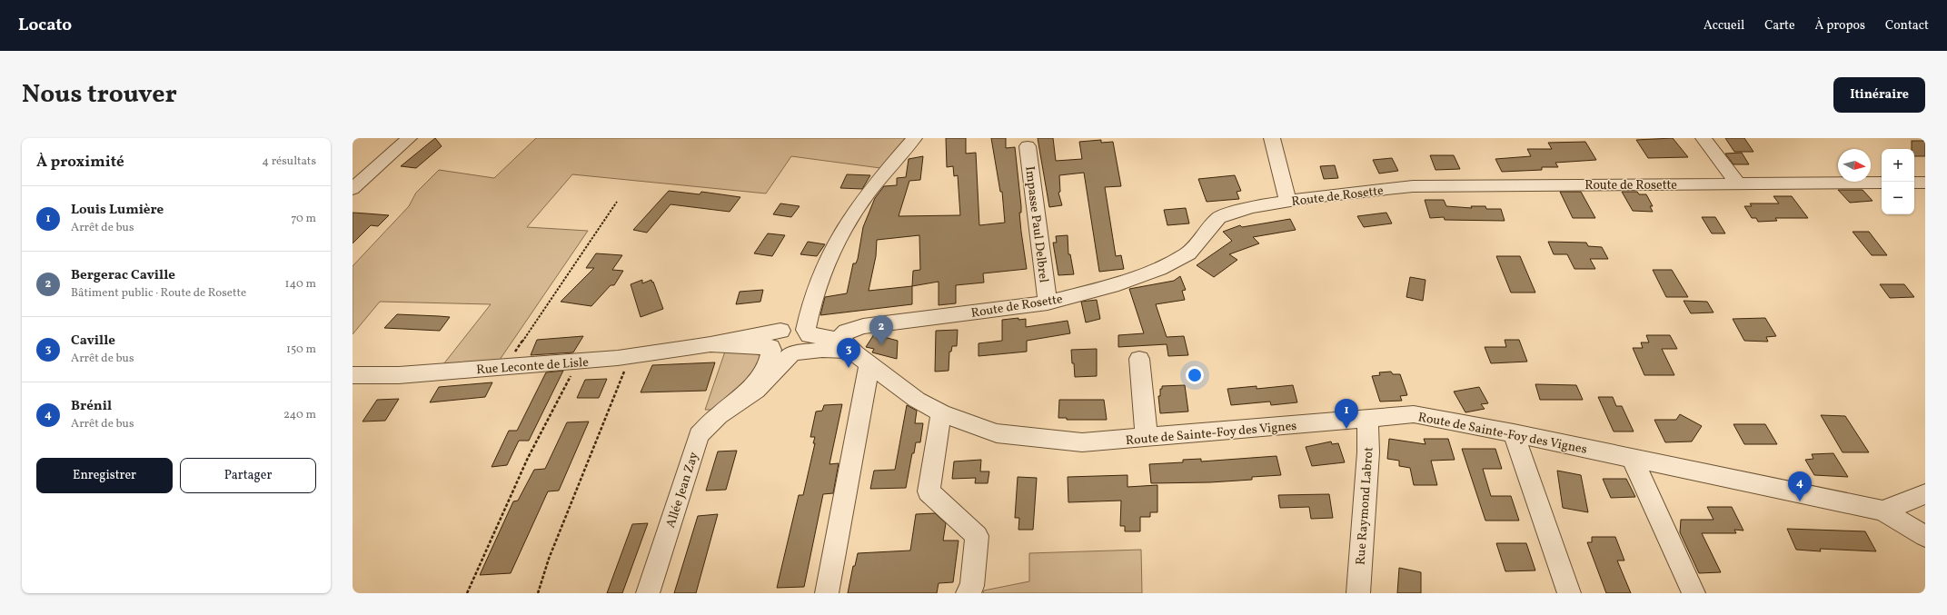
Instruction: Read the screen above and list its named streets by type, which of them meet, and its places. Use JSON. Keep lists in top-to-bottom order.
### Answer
{
  "streets": {
    "street": [
      "Route de Rosette",
      "Impasse Paul Delbrel",
      "Rue Leconte de Lisle",
      "Route de Sainte-Foy des Vignes",
      "Allée Jean Zay",
      "Rue Raymond Labrot"
    ]
  },
  "crossings": [
    ["Route de Rosette", "Impasse Paul Delbrel"],
    ["Route de Rosette", "Route de Sainte-Foy des Vignes"],
    ["Rue Leconte de Lisle", "Route de Sainte-Foy des Vignes"],
    ["Rue Leconte de Lisle", "Allée Jean Zay"],
    ["Route de Sainte-Foy des Vignes", "Allée Jean Zay"],
    ["Route de Sainte-Foy des Vignes", "Rue Raymond Labrot"]
  ],
  "north": "right",
  "page": {
    "header": "Locato",
    "nav": [
      "Accueil",
      "Carte",
      "À propos",
      "Contact"
    ],
    "title": "Nous trouver",
    "buttons": [
      "Itinéraire",
      ["Enregistrer", "Partager"]
    ],
    "heading": ["À proximité", "4 résultats"],
    "map_buttons": ["+", "−"],
    "list": [
      {
        "mark": "1",
        "name": "Louis Lumière",
        "note": "Arrêt de bus",
        "value": "70 m"
      },
      {
        "mark": "2",
        "name": "Bergerac Caville",
        "note": "Bâtiment public · Route de Rosette",
        "value": "140 m"
      },
      {
        "mark": "3",
        "name": "Caville",
        "note": "Arrêt de bus",
        "value": "150 m"
      },
      {
        "mark": "4",
        "name": "Brénil",
        "note": "Arrêt de bus",
        "value": "240 m"
      }
    ],
    "pins": [
      "2",
      "3",
      "1",
      "4"
    ]
  }
}
